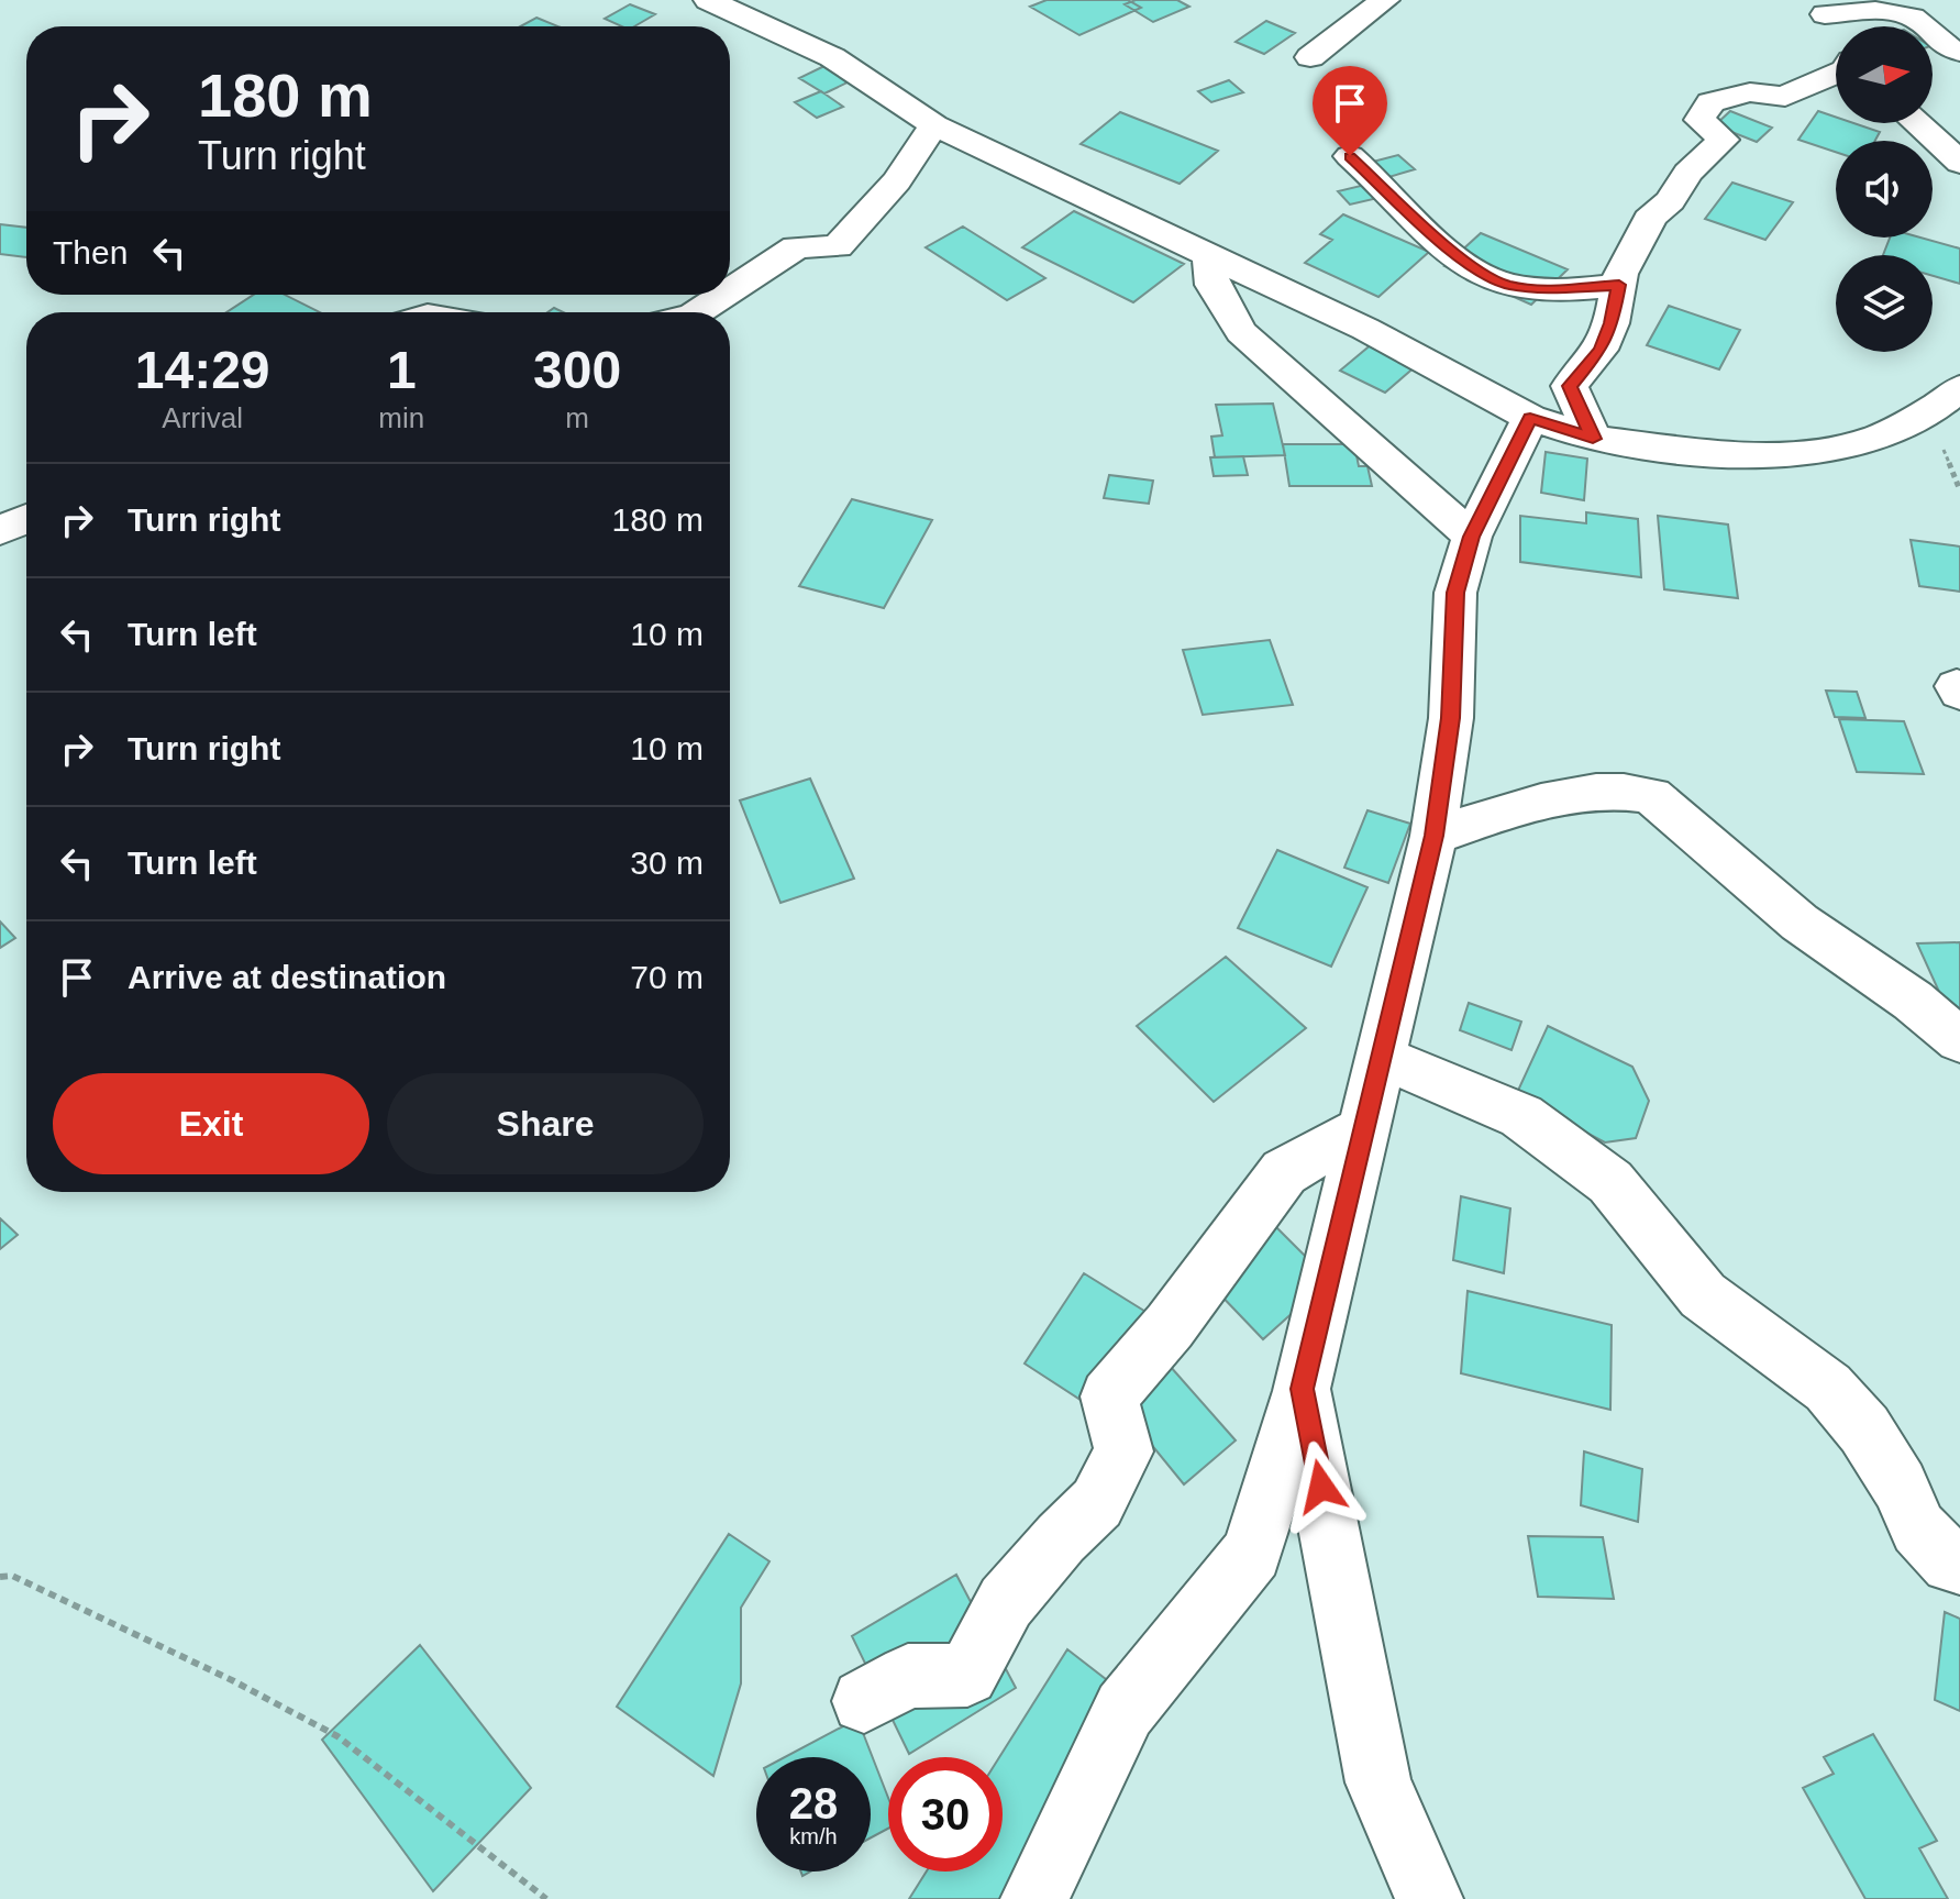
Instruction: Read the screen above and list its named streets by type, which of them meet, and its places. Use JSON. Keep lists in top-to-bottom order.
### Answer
{
  "north": "right",
  "page": {
    "turn": ["180 m", "Turn right"],
    "then": "Then",
    "eta": [
      "14:29",
      "Arrival",
      "1",
      "min",
      "300",
      "m"
    ],
    "list": [
      {
        "name": "Turn right",
        "value": "180 m"
      },
      {
        "name": "Turn left",
        "value": "10 m"
      },
      {
        "name": "Turn right",
        "value": "10 m"
      },
      {
        "name": "Turn left",
        "value": "30 m"
      },
      {
        "name": "Arrive at destination",
        "value": "70 m"
      }
    ],
    "buttons": ["Exit", "Share"],
    "speed": "28 km/h",
    "limit": "30"
  }
}
